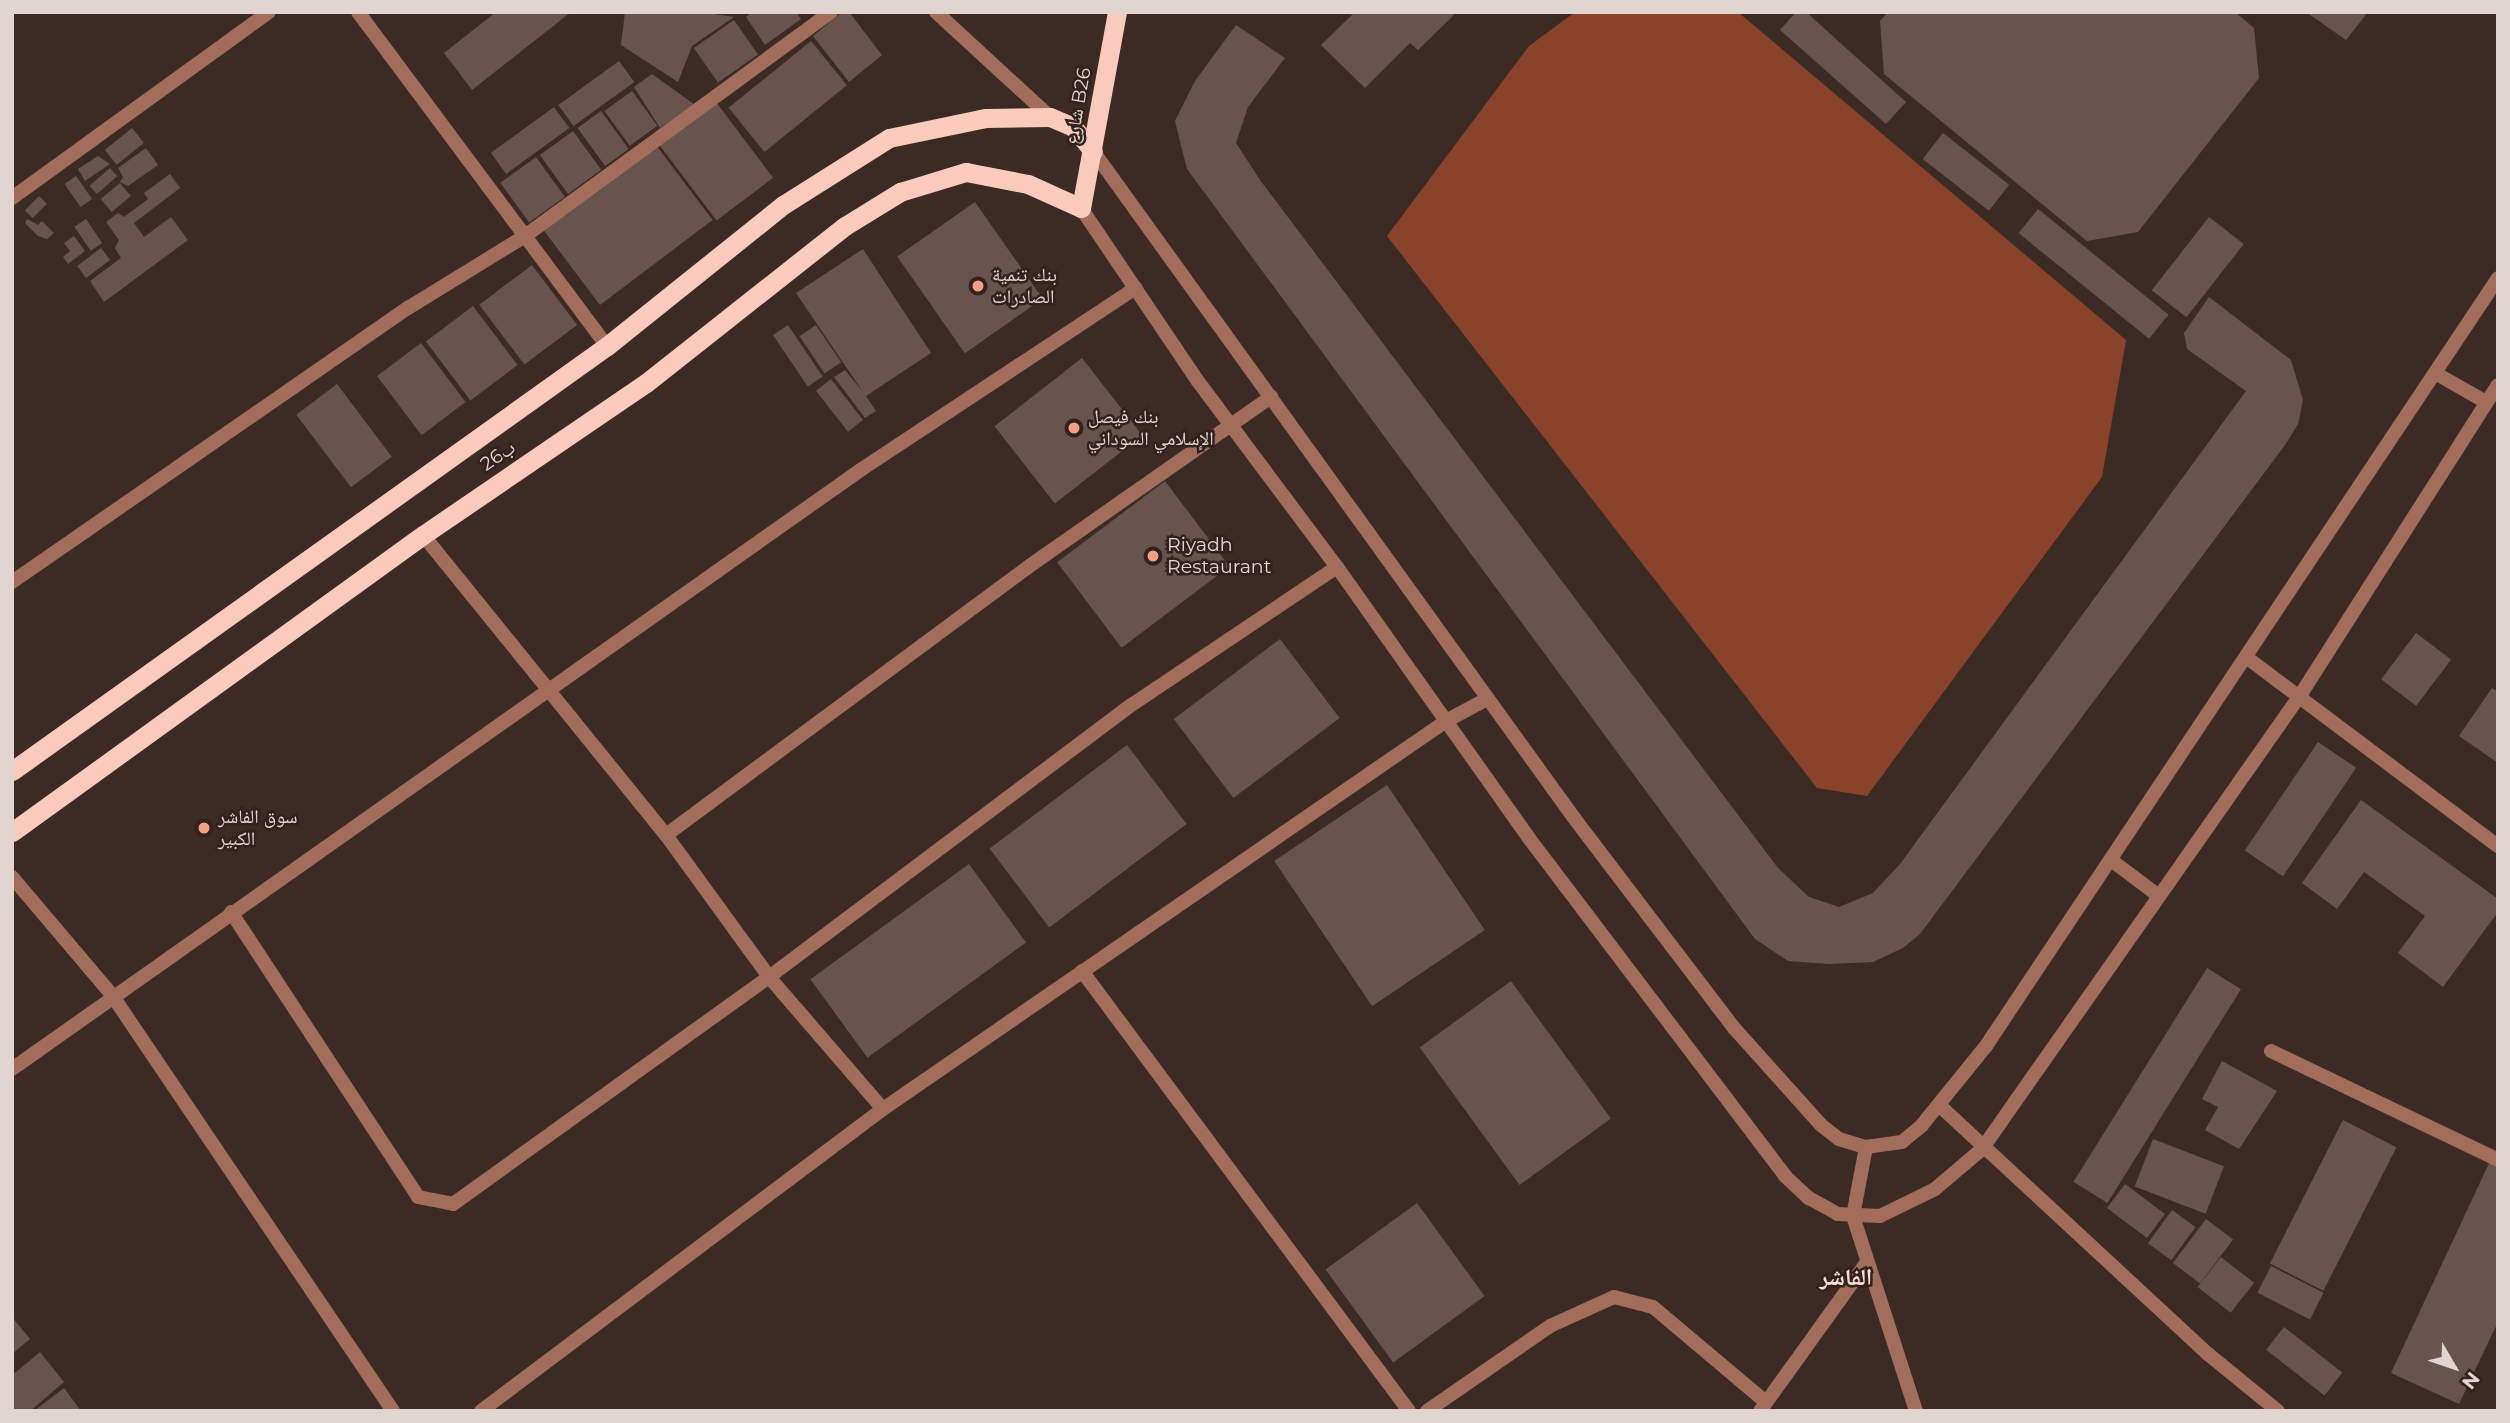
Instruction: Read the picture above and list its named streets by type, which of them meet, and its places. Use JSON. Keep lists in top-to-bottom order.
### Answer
{
  "streets": {
    "highway": ["شارع B26", "26ب"]
  },
  "crossings": [
    ["شارع B26", "26ب"]
  ],
  "districts": ["الفاشر"],
  "places": [
    "بنك تنمية الصادرات",
    "بنك فيصل الإسلامي السوداني",
    "Riyadh Restaurant",
    "سوق الفاشر الكبير"
  ],
  "north": "bottom right"
}
